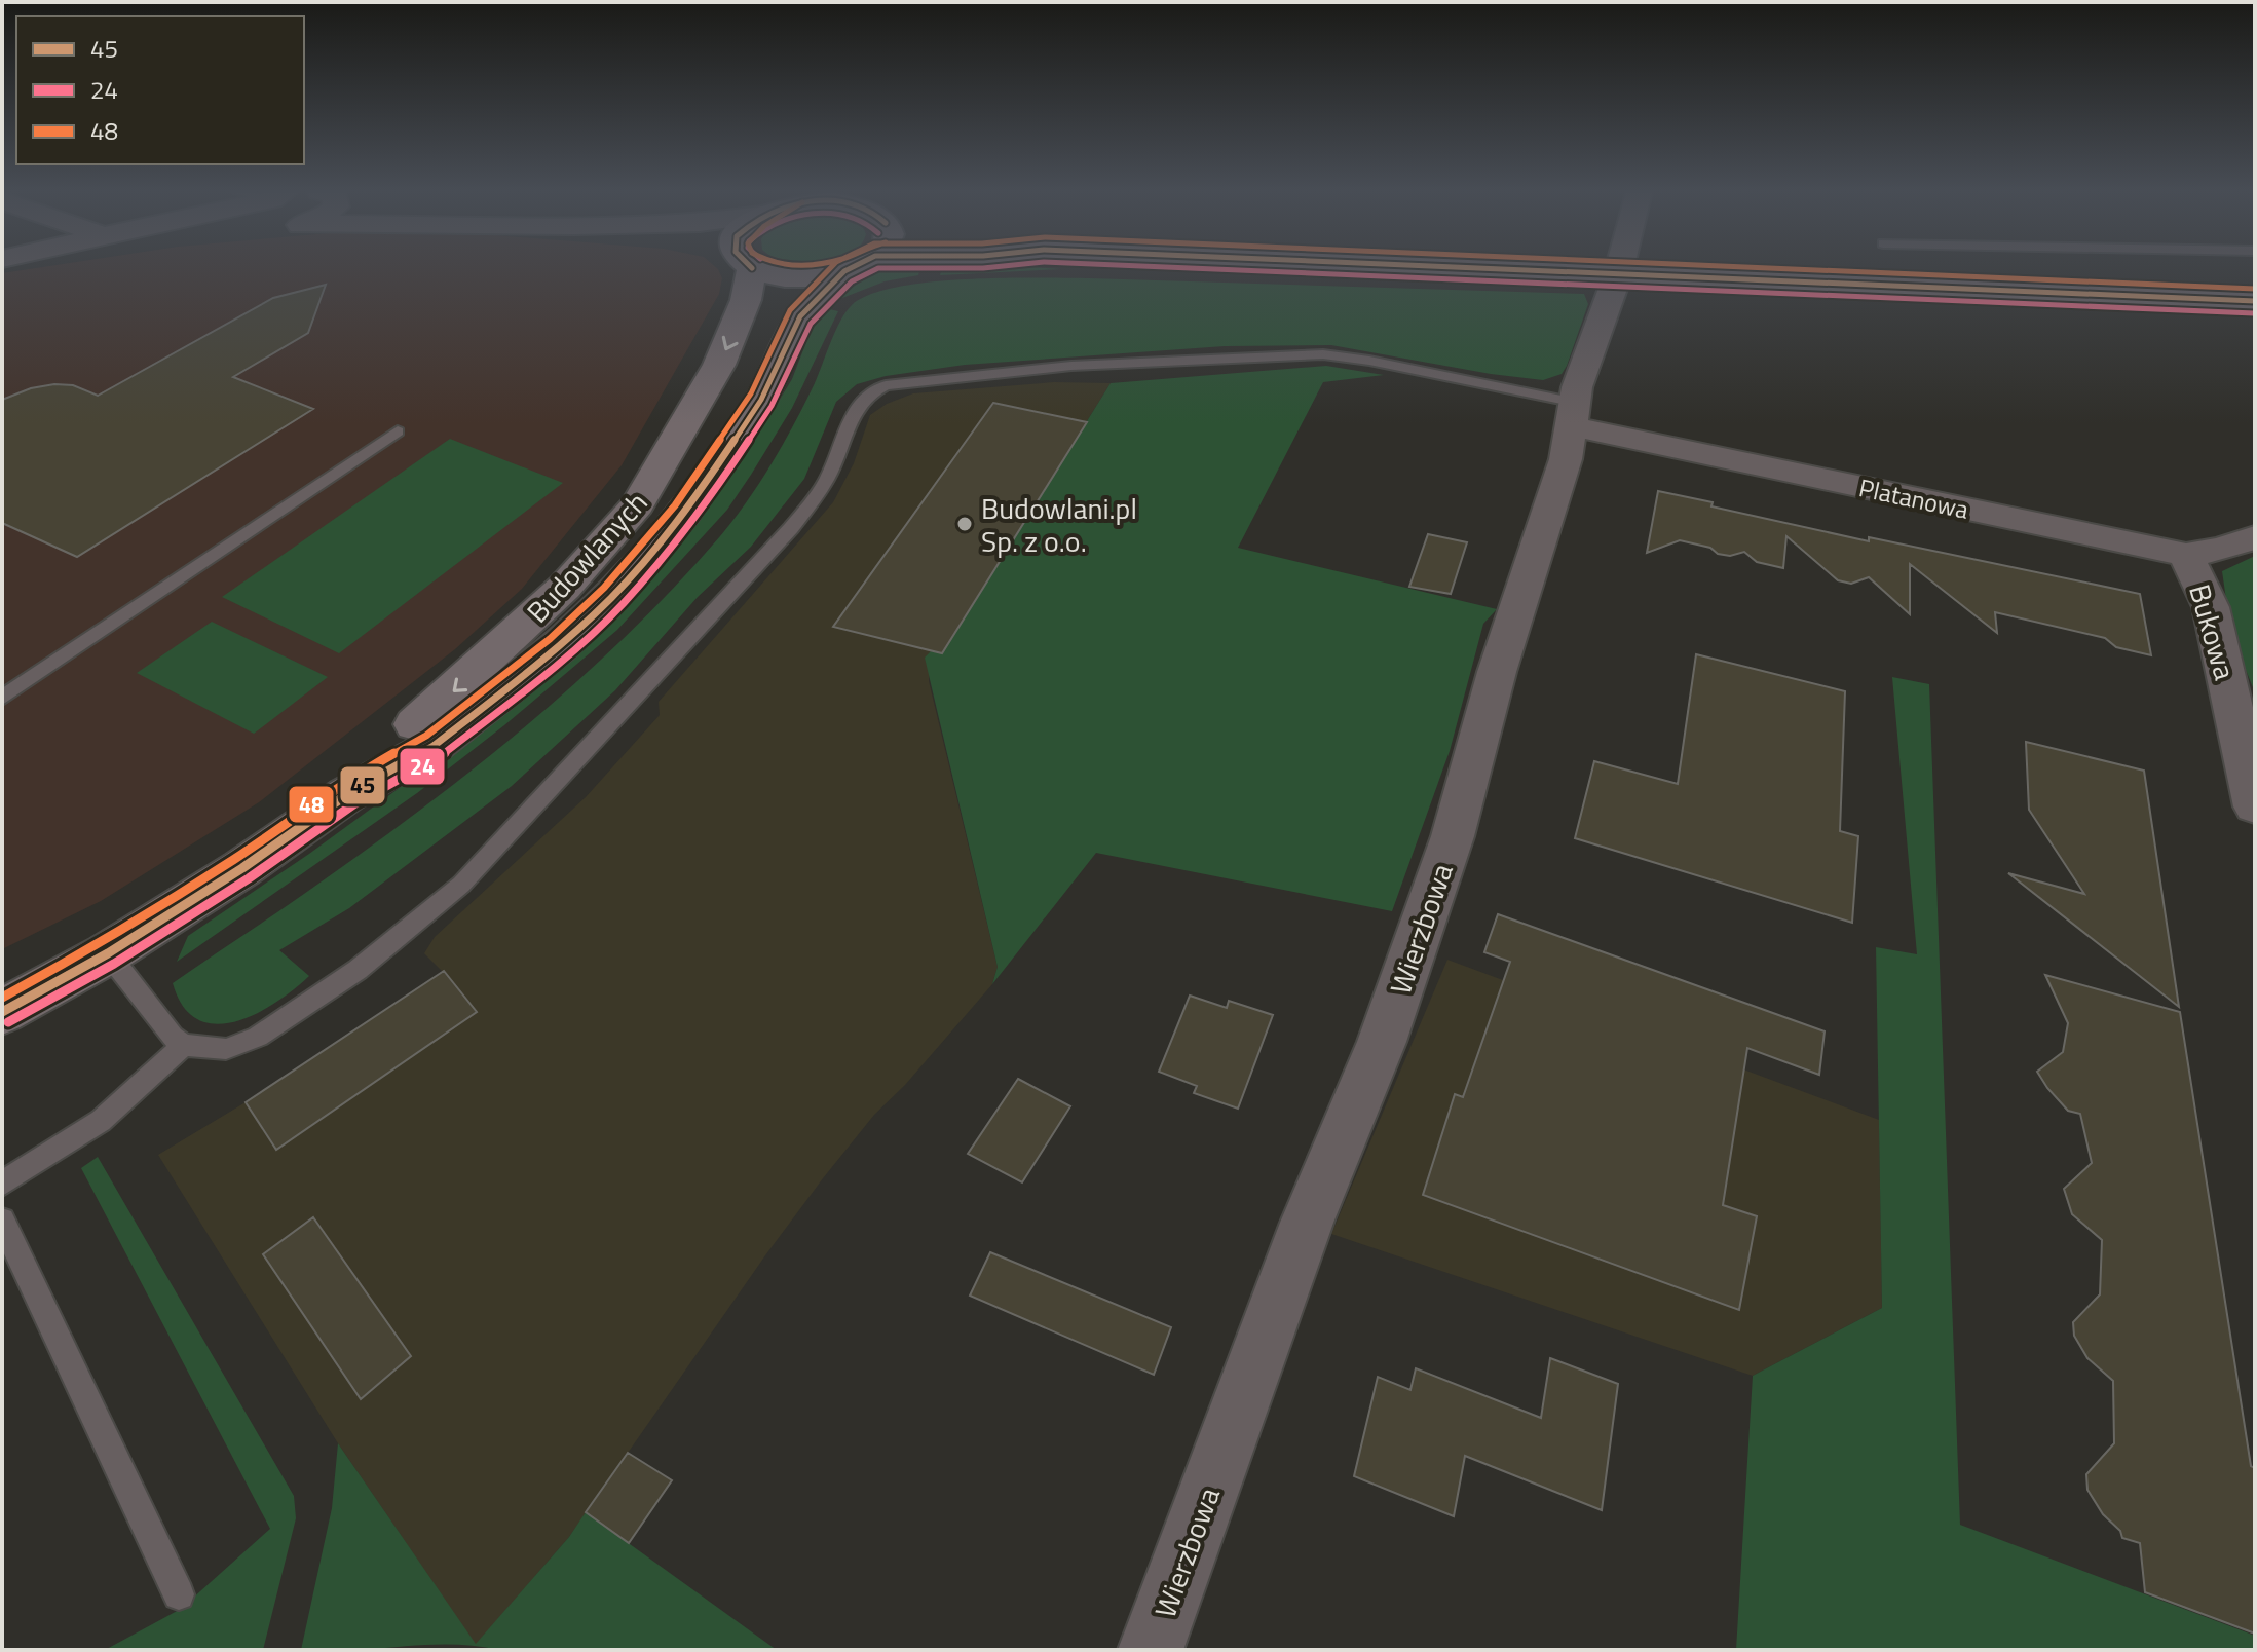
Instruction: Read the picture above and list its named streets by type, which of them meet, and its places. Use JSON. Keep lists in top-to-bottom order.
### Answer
{
  "streets": {
    "street": [
      "Platanowa",
      "Budowlanych",
      "Bukowa",
      "Wierzbowa"
    ]
  },
  "crossings": [
    ["Platanowa", "Bukowa"],
    ["Platanowa", "Wierzbowa"]
  ],
  "places": ["Budowlani.pl Sp. z o.o."],
  "lines": ["transit line 45", "transit line 24", "transit line 48"],
  "legend": ["45", "24", "48"]
}
